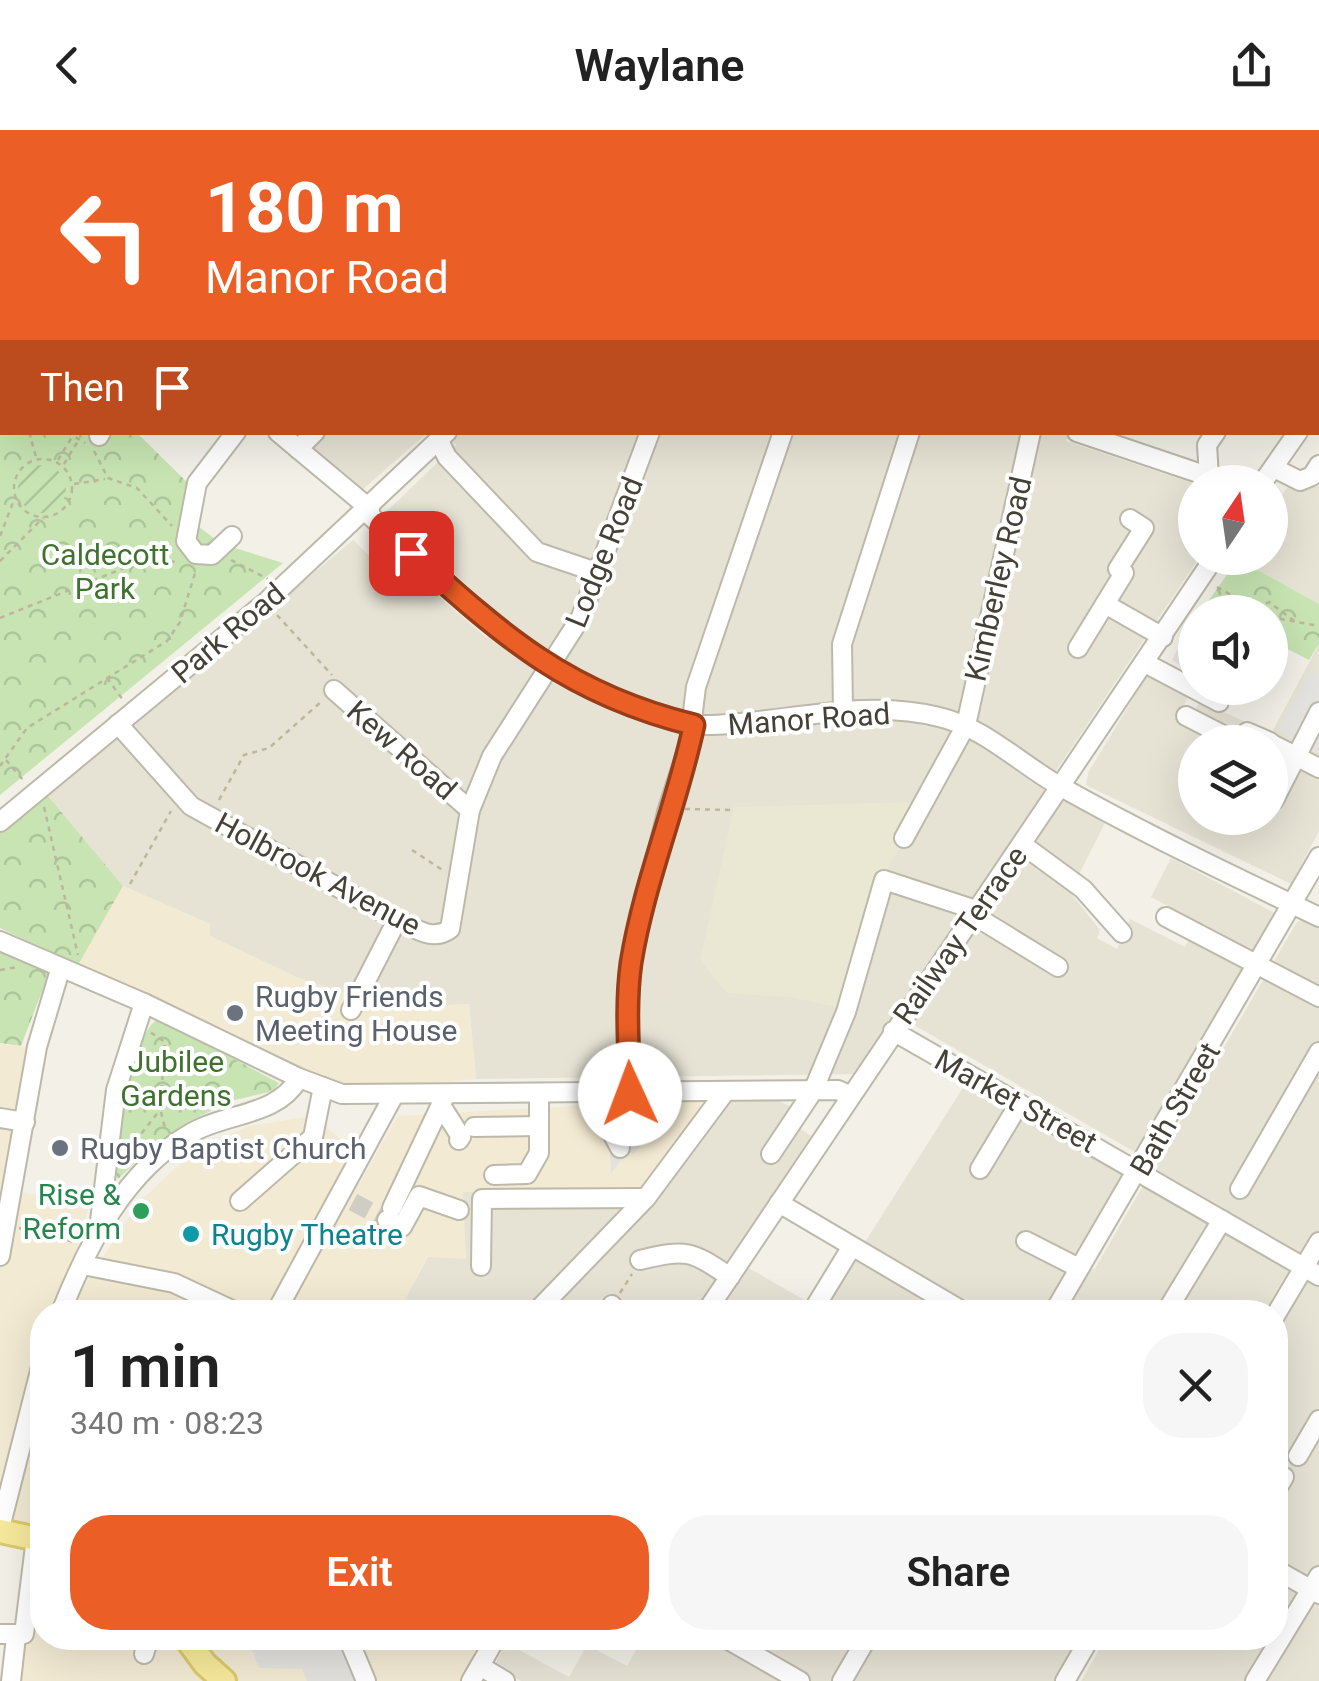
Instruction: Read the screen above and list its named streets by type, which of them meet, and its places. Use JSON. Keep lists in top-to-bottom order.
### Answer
{
  "streets": {
    "street": [
      "Lodge Road",
      "Kimberley Road",
      "Park Road",
      "Manor Road",
      "Kew Road",
      "Holbrook Avenue",
      "Railway Terrace",
      "Market Street",
      "Bath Street"
    ]
  },
  "crossings": [
    ["Lodge Road", "Manor Road"],
    ["Lodge Road", "Holbrook Avenue"],
    ["Kimberley Road", "Manor Road"],
    ["Park Road", "Manor Road"],
    ["Park Road", "Holbrook Avenue"],
    ["Manor Road", "Holbrook Avenue"],
    ["Manor Road", "Railway Terrace"],
    ["Manor Road", "Bath Street"],
    ["Kew Road", "Holbrook Avenue"],
    ["Railway Terrace", "Market Street"],
    ["Market Street", "Bath Street"]
  ],
  "parks": ["Caldecott Park", "Jubilee Gardens"],
  "places": [
    "Rugby Friends Meeting House",
    "Rugby Baptist Church",
    "Rise & Reform",
    "Rugby Theatre"
  ],
  "north": "top",
  "page": {
    "header": "Waylane",
    "turn": ["180 m", "Manor Road"],
    "then": "Then",
    "heading": ["1 min", "340 m · 08:23"],
    "buttons": ["Exit", "Share"]
  }
}
